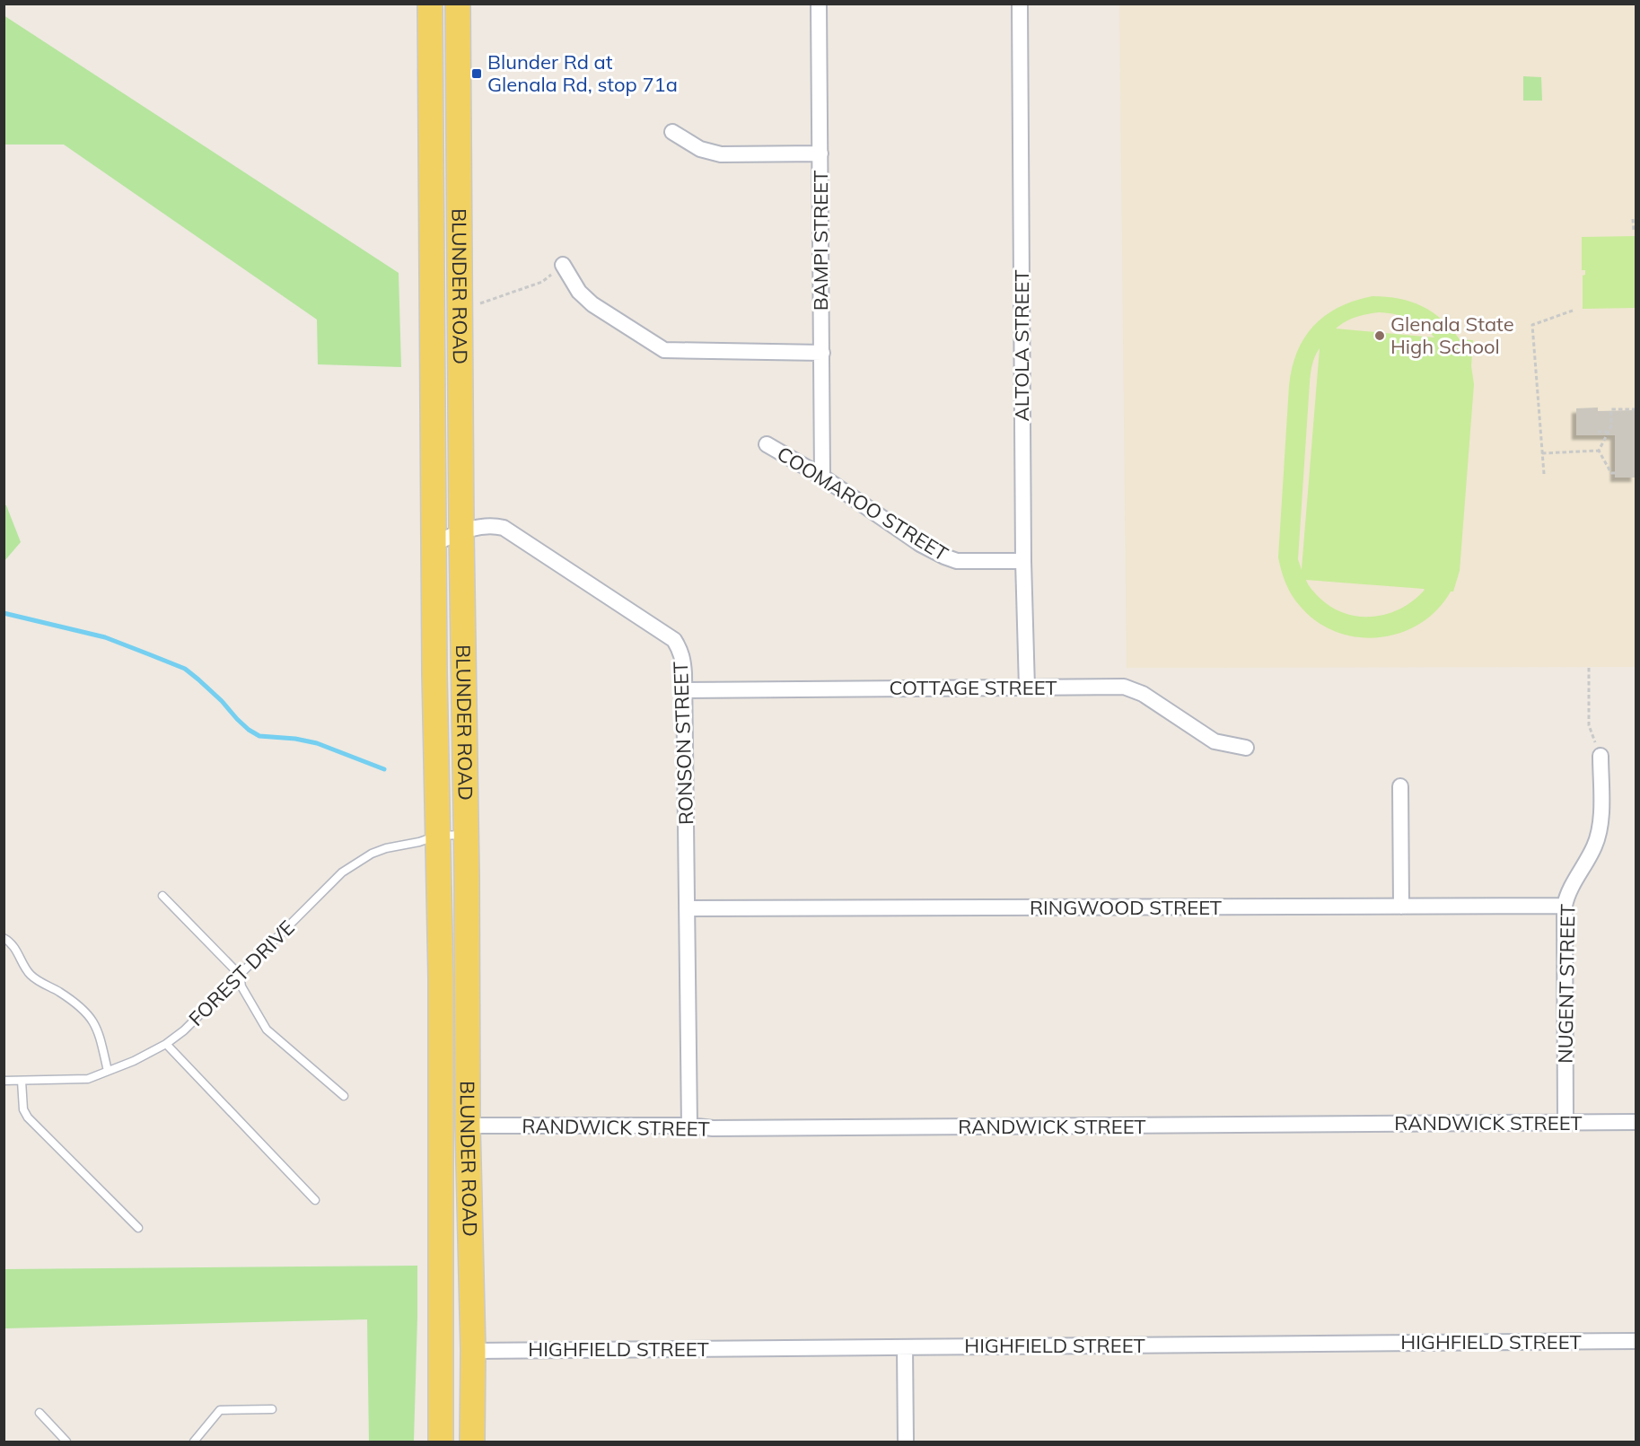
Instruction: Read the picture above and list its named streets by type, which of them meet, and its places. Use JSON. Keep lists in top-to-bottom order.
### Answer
{
  "streets": {
    "main road": ["BLUNDER ROAD"],
    "street": [
      "BAMPI STREET",
      "ALTOLA STREET",
      "COOMAROO STREET",
      "COTTAGE STREET",
      "RONSON STREET",
      "RINGWOOD STREET",
      "NUGENT STREET",
      "RANDWICK STREET",
      "HIGHFIELD STREET"
    ],
    "lane": ["FOREST DRIVE"]
  },
  "crossings": [
    ["BAMPI STREET", "COOMAROO STREET"],
    ["BLUNDER ROAD", "RONSON STREET"],
    ["BLUNDER ROAD", "FOREST DRIVE"],
    ["BLUNDER ROAD", "RANDWICK STREET"],
    ["BLUNDER ROAD", "HIGHFIELD STREET"],
    ["ALTOLA STREET", "COOMAROO STREET"],
    ["ALTOLA STREET", "COTTAGE STREET"],
    ["COTTAGE STREET", "RONSON STREET"],
    ["RONSON STREET", "RINGWOOD STREET"],
    ["RONSON STREET", "RANDWICK STREET"],
    ["RINGWOOD STREET", "NUGENT STREET"],
    ["NUGENT STREET", "RANDWICK STREET"]
  ],
  "places": {
    "transit": ["Blunder Rd at Glenala Rd, stop 71a"],
    "other": ["Glenala State High School"]
  }
}
